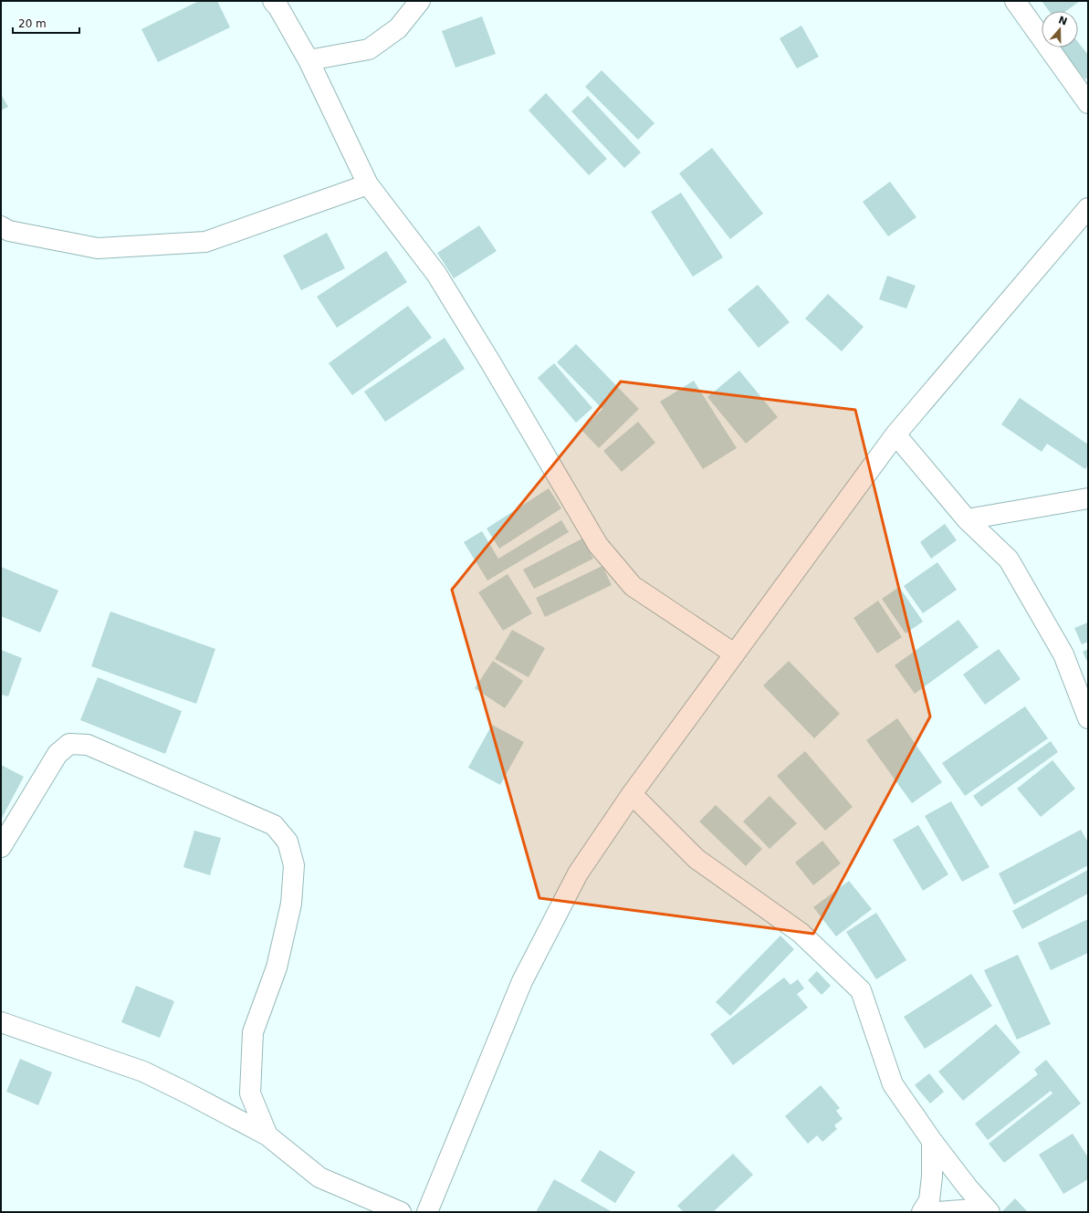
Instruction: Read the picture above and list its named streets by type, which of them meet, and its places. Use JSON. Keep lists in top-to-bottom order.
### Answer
{
  "scale_bar": "20 m",
  "north": "top"
}
